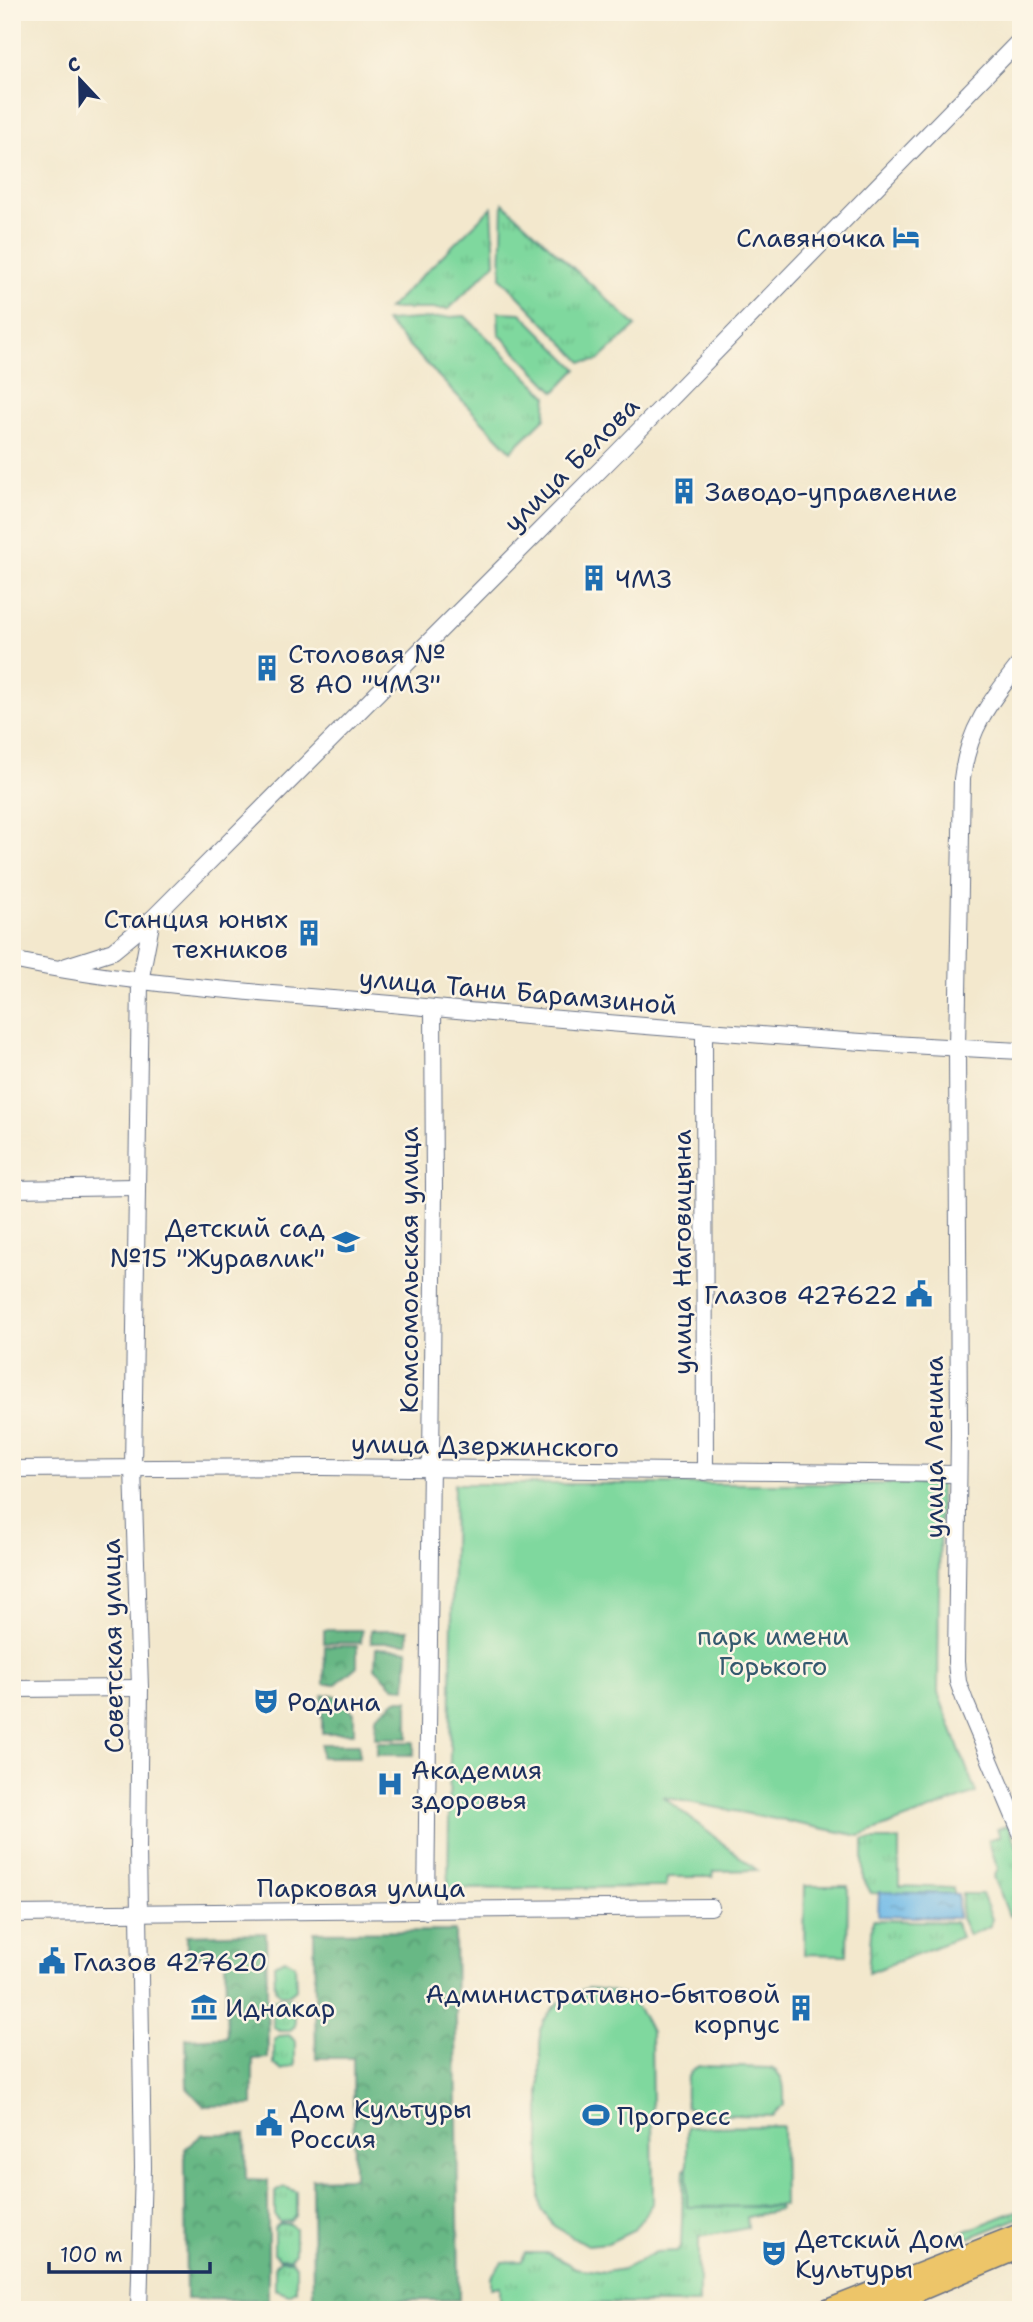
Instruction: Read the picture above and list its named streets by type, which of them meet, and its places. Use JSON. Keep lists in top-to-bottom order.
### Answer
{
  "streets": {
    "street": [
      "улица Белова",
      "улица Тани Барамзиной",
      "улица Наговицына",
      "Комсомольская улица",
      "улица Дзержинского",
      "улица Ленина",
      "Советская улица",
      "Парковая улица"
    ]
  },
  "crossings": [
    ["улица Белова", "улица Тани Барамзиной"],
    ["улица Тани Барамзиной", "улица Наговицына"],
    ["улица Тани Барамзиной", "Комсомольская улица"],
    ["улица Тани Барамзиной", "улица Ленина"],
    ["улица Тани Барамзиной", "Советская улица"],
    ["улица Наговицына", "улица Дзержинского"],
    ["Комсомольская улица", "улица Дзержинского"],
    ["Комсомольская улица", "Парковая улица"],
    ["улица Дзержинского", "улица Ленина"],
    ["улица Дзержинского", "Советская улица"],
    ["Советская улица", "Парковая улица"]
  ],
  "parks": ["парк имени Горького"],
  "places": {
    "hotel": ["Славяночка"],
    "building": [
      "Заводо-управление",
      "ЧМЗ",
      "Столовая № 8 АО \"ЧМЗ\"",
      "Станция юных техников",
      "Административно-бытовой корпус"
    ],
    "school or university": ["Детский сад №15 \"Журавлик\""],
    "public building": ["Глазов 427622", "Глазов 427620", "Дом Культуры Россия"],
    "theatre": ["Родина", "Детский Дом Культуры"],
    "hospital": ["Академия здоровья"],
    "museum": ["Иднакар"],
    "sports": ["Прогресс"]
  },
  "scale_bar": "100 m",
  "north": "top"
}
